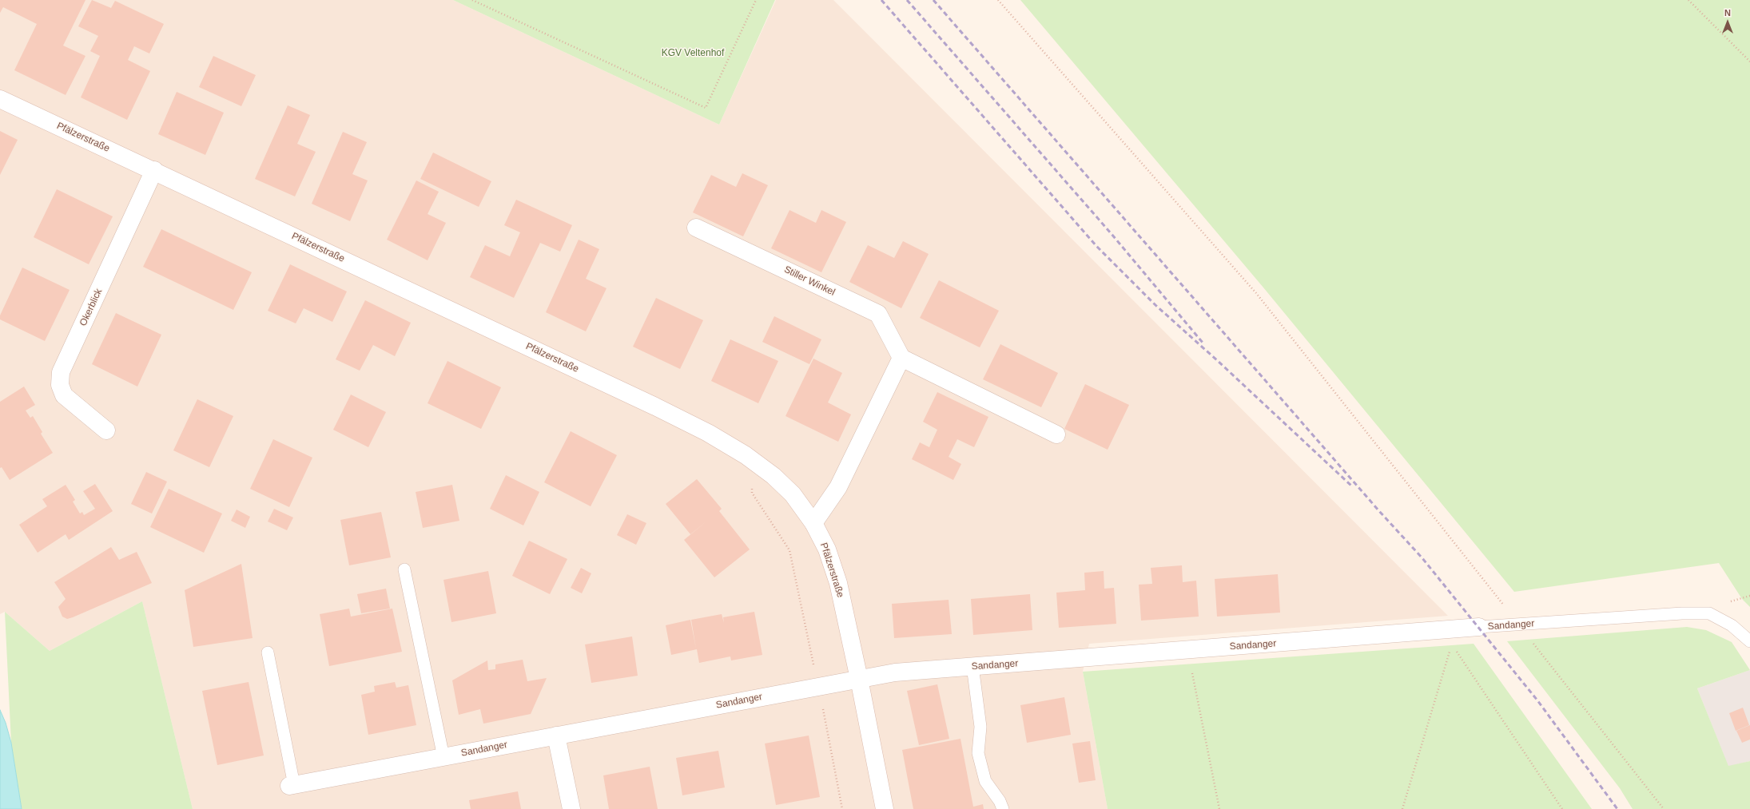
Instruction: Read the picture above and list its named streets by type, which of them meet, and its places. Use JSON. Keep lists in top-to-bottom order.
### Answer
{
  "streets": {
    "street": [
      "Pfälzerstraße",
      "Stiller Winkel",
      "Okerblick",
      "Sandanger"
    ]
  },
  "crossings": [
    ["Pfälzerstraße", "Okerblick"],
    ["Pfälzerstraße", "Sandanger"]
  ],
  "parks": ["KGV Veltenhof"],
  "north": "top"
}
